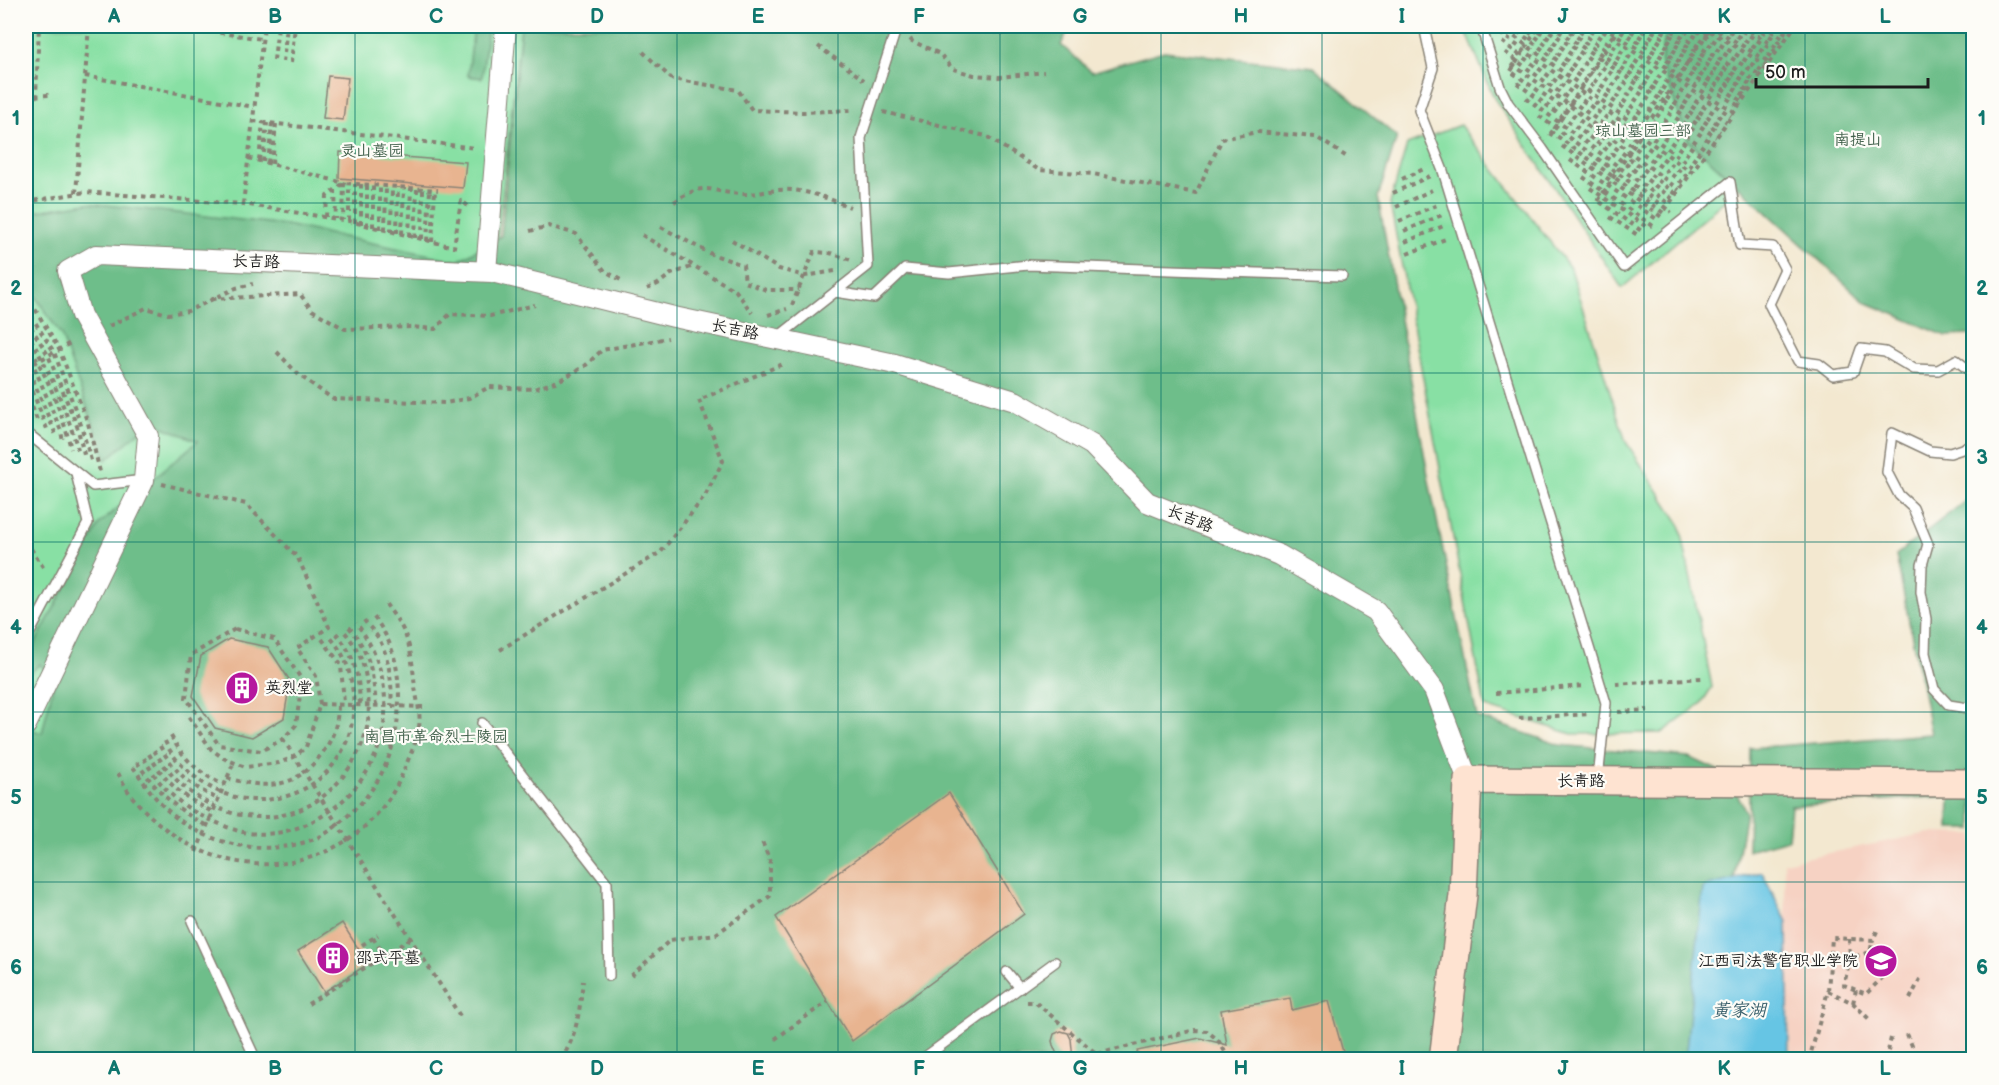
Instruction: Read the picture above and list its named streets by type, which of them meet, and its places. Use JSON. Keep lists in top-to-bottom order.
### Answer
{
  "streets": {
    "street": ["长吉路", "长青路"]
  },
  "crossings": [
    ["长吉路", "长青路"]
  ],
  "water": ["黄家湖"],
  "parks": [
    "琼山墓园三部",
    "南提山",
    "灵山墓园",
    "南昌市革命烈士陵园"
  ],
  "places": {
    "building": ["英烈堂", "邵式平墓"],
    "school or university": ["江西司法警官职业学院"]
  },
  "scale_bar": "50 m",
  "grid": {
    "columns": [
      "A",
      "B",
      "C",
      "D",
      "E",
      "F",
      "G",
      "H",
      "I",
      "J",
      "K",
      "L"
    ],
    "rows": [
      "1",
      "2",
      "3",
      "4",
      "5",
      "6"
    ]
  }
}
